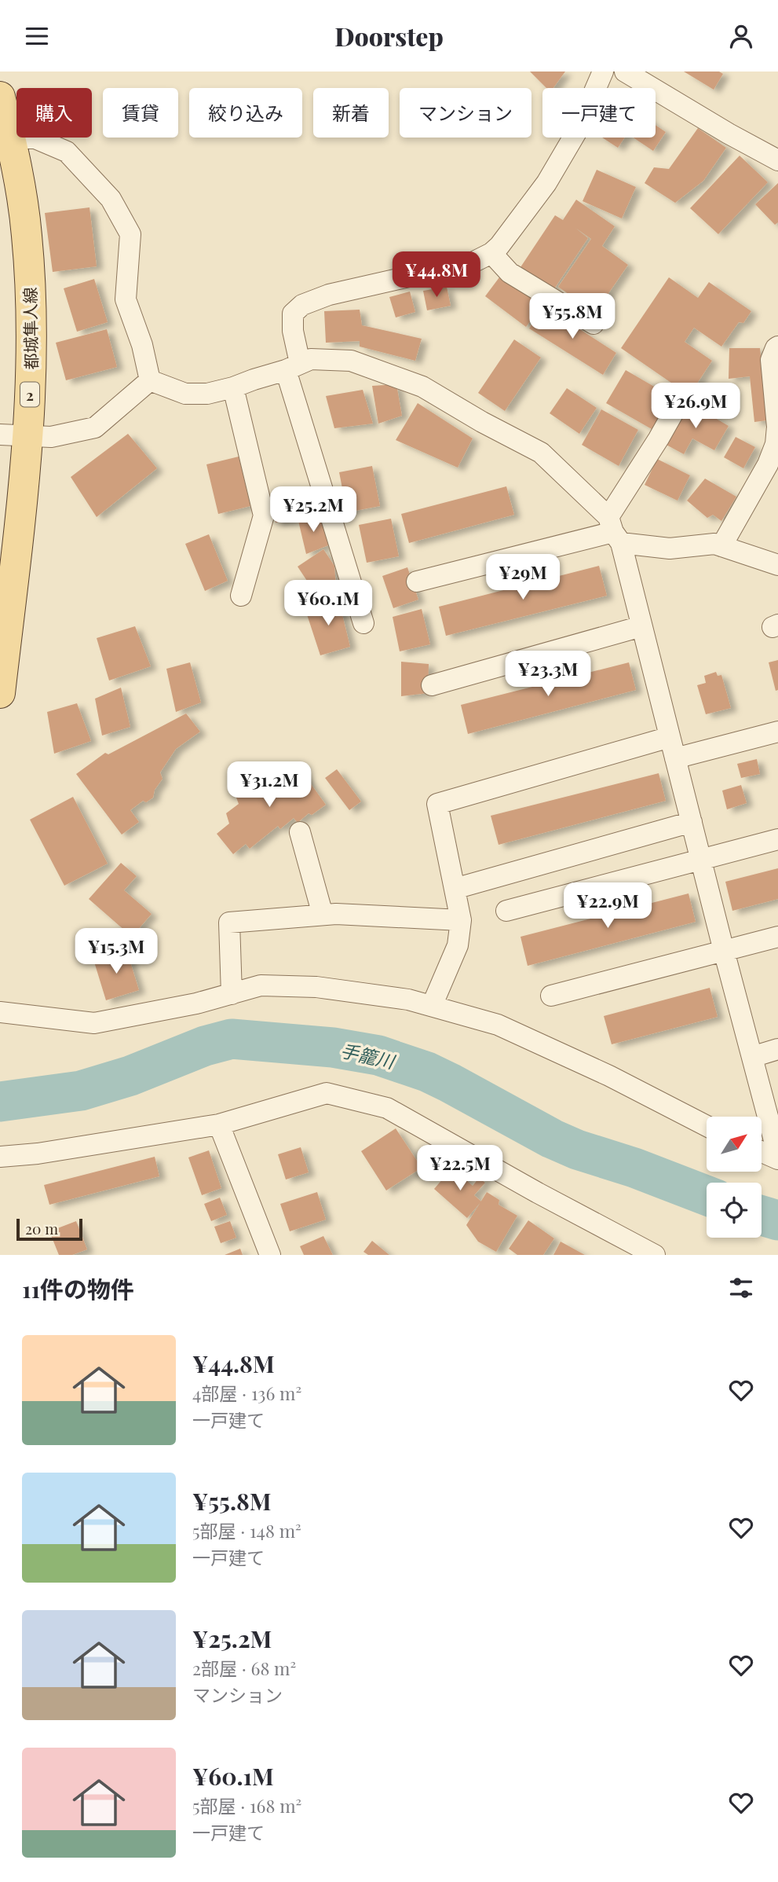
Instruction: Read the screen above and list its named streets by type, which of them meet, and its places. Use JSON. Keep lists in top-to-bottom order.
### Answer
{
  "streets": {
    "main road": ["都城隼人線", "2"]
  },
  "water": ["手籠川"],
  "scale_bar": "20 m",
  "north": "top right",
  "page": {
    "header": "Doorstep",
    "chip": [
      "購入",
      "賃貸",
      "絞り込み",
      "新着",
      "マンション",
      "一戸建て"
    ],
    "price": [
      "¥44.8M",
      "¥55.8M",
      "¥26.9M",
      "¥25.2M",
      "¥29M",
      "¥60.1M",
      "¥23.3M",
      "¥31.2M",
      "¥22.9M",
      "¥15.3M",
      "¥22.5M"
    ],
    "scale": "20 m",
    "heading": "11件の物件",
    "list": [
      {
        "name": "¥44.8M",
        "note": "4部屋 · 136 m² · 一戸建て"
      },
      {
        "name": "¥55.8M",
        "note": "5部屋 · 148 m² · 一戸建て"
      },
      {
        "name": "¥25.2M",
        "note": "2部屋 · 68 m² · マンション"
      },
      {
        "name": "¥60.1M",
        "note": "5部屋 · 168 m² · 一戸建て"
      }
    ]
  }
}
